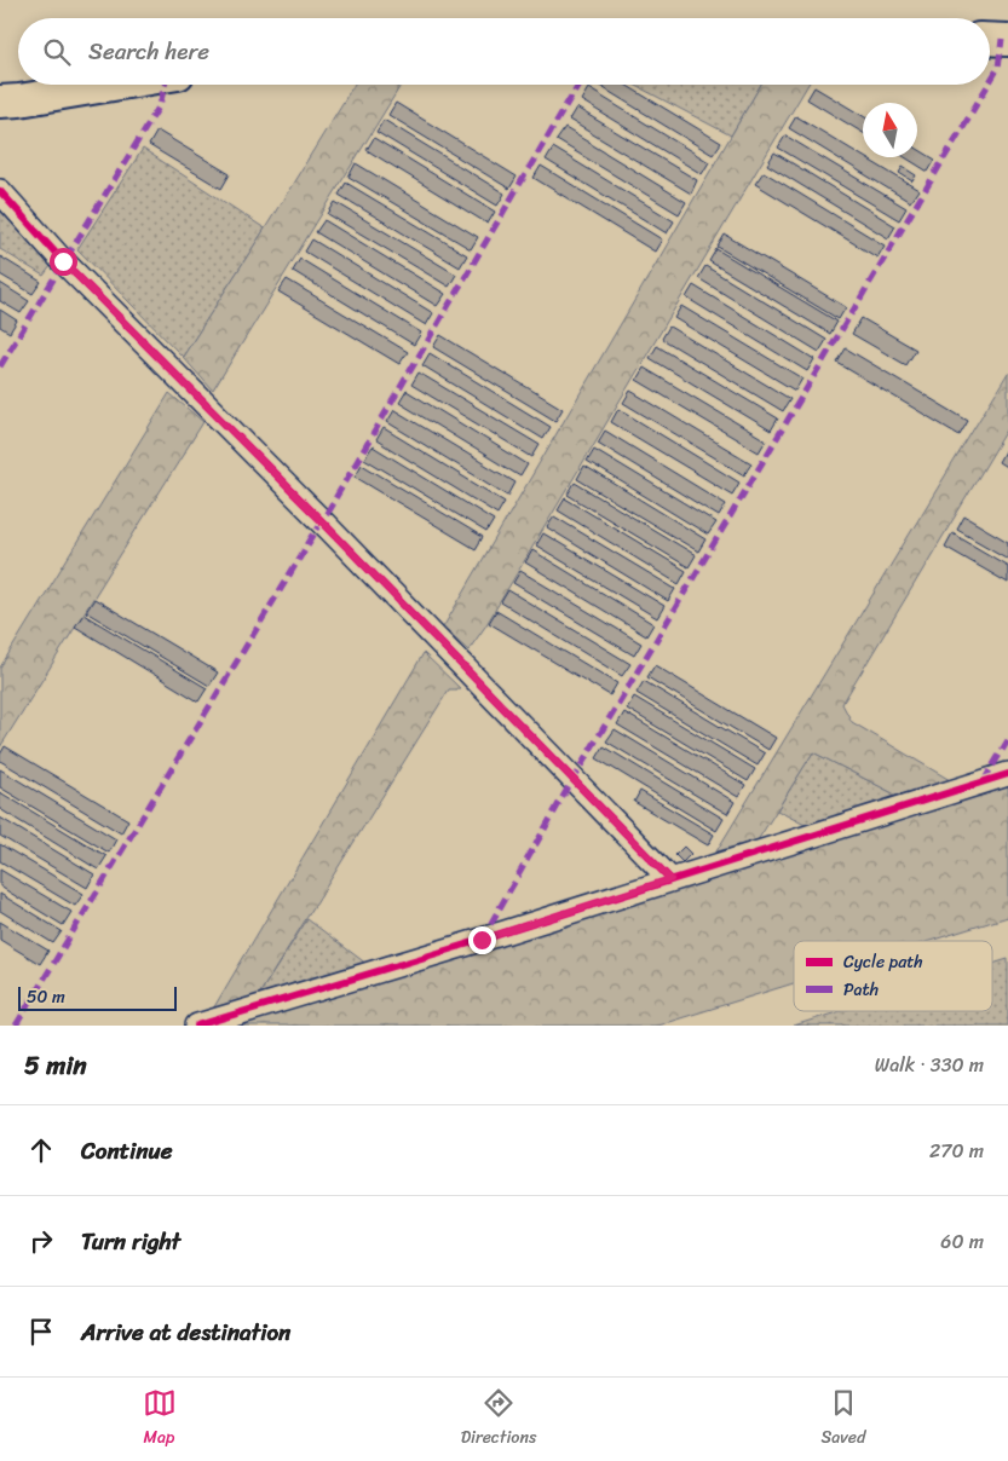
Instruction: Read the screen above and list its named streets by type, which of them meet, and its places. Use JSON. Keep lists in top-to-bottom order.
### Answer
{
  "legend": ["Cycle path", "Path"],
  "scale_bar": "50 m",
  "north": "top",
  "page": {
    "search": "Search here",
    "scale": "50 m",
    "heading": ["5 min", "Walk · 330 m"],
    "list": [
      ["Continue", "270 m"],
      ["Turn right", "60 m"],
      "Arrive at destination"
    ],
    "nav": ["Map", "Directions", "Saved"]
  }
}
